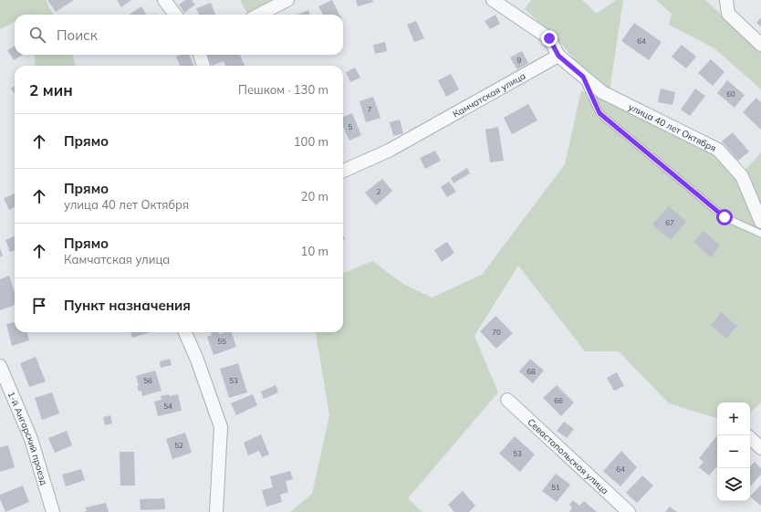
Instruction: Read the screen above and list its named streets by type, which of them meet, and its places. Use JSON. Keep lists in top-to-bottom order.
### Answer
{
  "streets": {
    "street": [
      "Камчатская улица",
      "улица 40 лет Октября",
      "1-й Ангарский проезд",
      "Севастопольская улица"
    ]
  },
  "crossings": [
    ["Камчатская улица", "улица 40 лет Октября"]
  ],
  "house_numbers": [
    "64",
    "9",
    "60",
    "7",
    "5",
    "2",
    "67",
    "70",
    "55",
    "68",
    "56",
    "53",
    "66",
    "54",
    "52",
    "53",
    "64",
    "51"
  ],
  "page": {
    "search": "Поиск",
    "heading": ["2 мин", "Пешком · 130 m"],
    "list": [
      ["Прямо", "100 m"],
      ["Прямо", "улица 40 лет Октября", "20 m"],
      ["Прямо", "Камчатская улица", "10 m"],
      "Пункт назначения"
    ],
    "map_buttons": ["+", "−"]
  }
}
